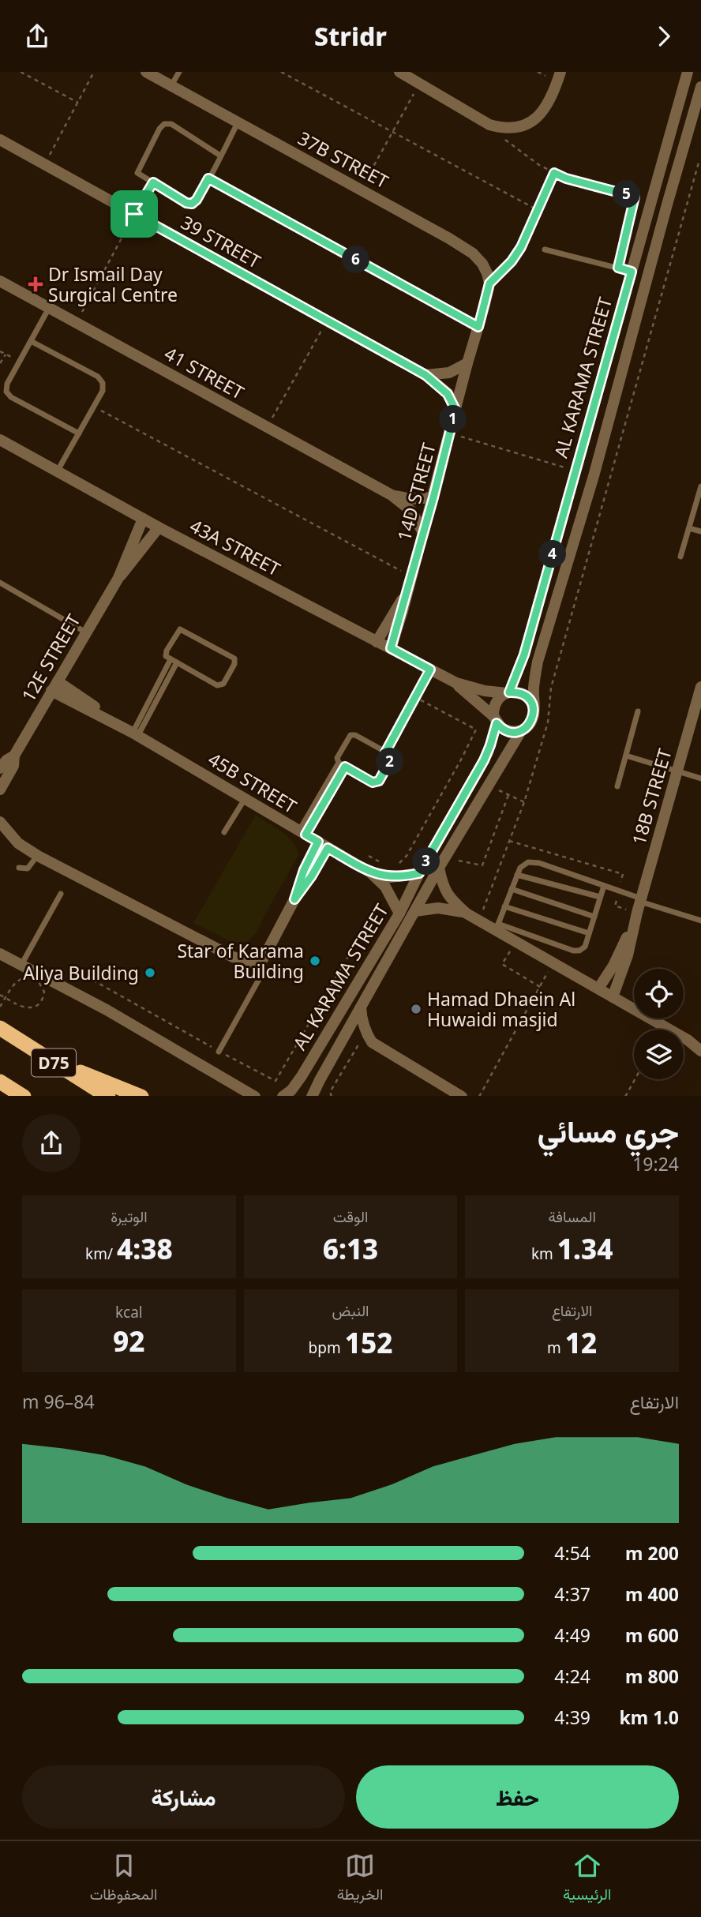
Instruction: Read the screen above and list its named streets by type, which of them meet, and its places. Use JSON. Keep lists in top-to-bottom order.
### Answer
{
  "streets": {
    "highway": ["D75"],
    "street": [
      "37B STREET",
      "39 STREET",
      "41 STREET",
      "AL KARAMA STREET",
      "14D STREET",
      "43A STREET",
      "12E STREET",
      "45B STREET",
      "18B STREET"
    ]
  },
  "crossings": [
    ["37B STREET", "14D STREET"],
    ["39 STREET", "14D STREET"],
    ["41 STREET", "14D STREET"],
    ["AL KARAMA STREET", "43A STREET"],
    ["AL KARAMA STREET", "45B STREET"],
    ["14D STREET", "43A STREET"],
    ["43A STREET", "12E STREET"],
    ["12E STREET", "45B STREET"]
  ],
  "places": {
    "health": ["Dr Ismail Day Surgical Centre"],
    "other": ["Star of Karama Building", "Aliya Building", "Hamad Dhaein Al Huwaidi masjid"]
  },
  "page": {
    "header": "Stridr",
    "pins": [
      "5",
      "6",
      "1",
      "4",
      "2",
      "3"
    ],
    "heading": ["جري مسائي", "19:24"],
    "stats": [
      ["المسافة", "1.34 km"],
      ["الوقت", "6:13"],
      ["الوتيرة", "4:38 /km"],
      ["الارتفاع", "12 m"],
      ["النبض", "152 bpm"],
      ["kcal", "92"]
    ],
    "chart": ["الارتفاع", "84–96 m"],
    "list": [
      {
        "name": "200 m",
        "note": "4:54"
      },
      {
        "name": "400 m",
        "note": "4:37"
      },
      {
        "name": "600 m",
        "note": "4:49"
      },
      {
        "name": "800 m",
        "note": "4:24"
      },
      {
        "name": "1.0 km",
        "note": "4:39"
      }
    ],
    "buttons": ["حفظ", "مشاركة"],
    "tabs": ["الرئيسية", "الخريطة", "المحفوظات"]
  }
}
